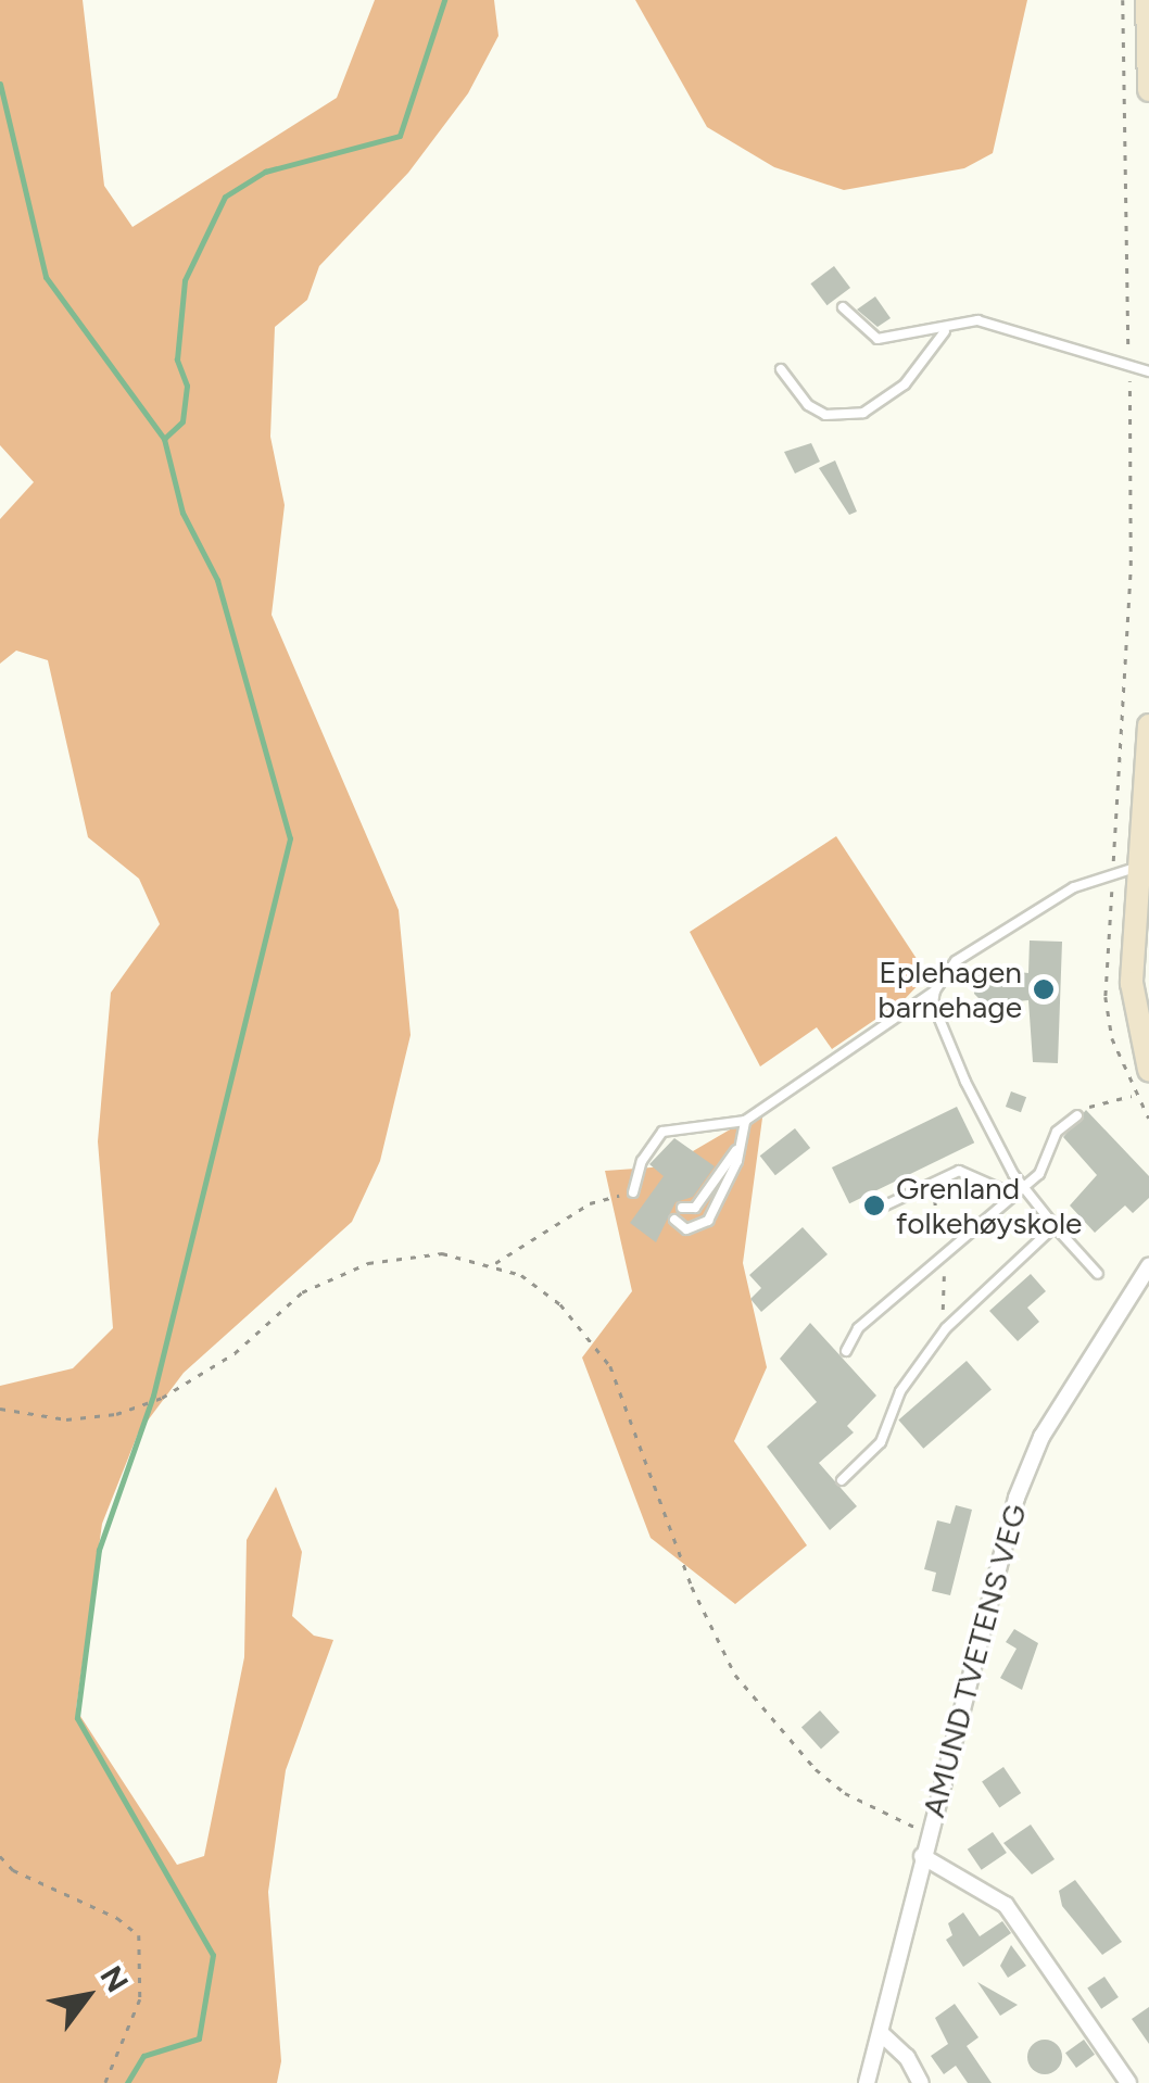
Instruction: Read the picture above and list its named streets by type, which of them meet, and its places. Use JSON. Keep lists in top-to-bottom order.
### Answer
{
  "streets": {
    "street": ["AMUND TVETENS VEG"]
  },
  "places": ["Eplehagen barnehage", "Grenland folkehøyskole"],
  "north": "top right"
}
